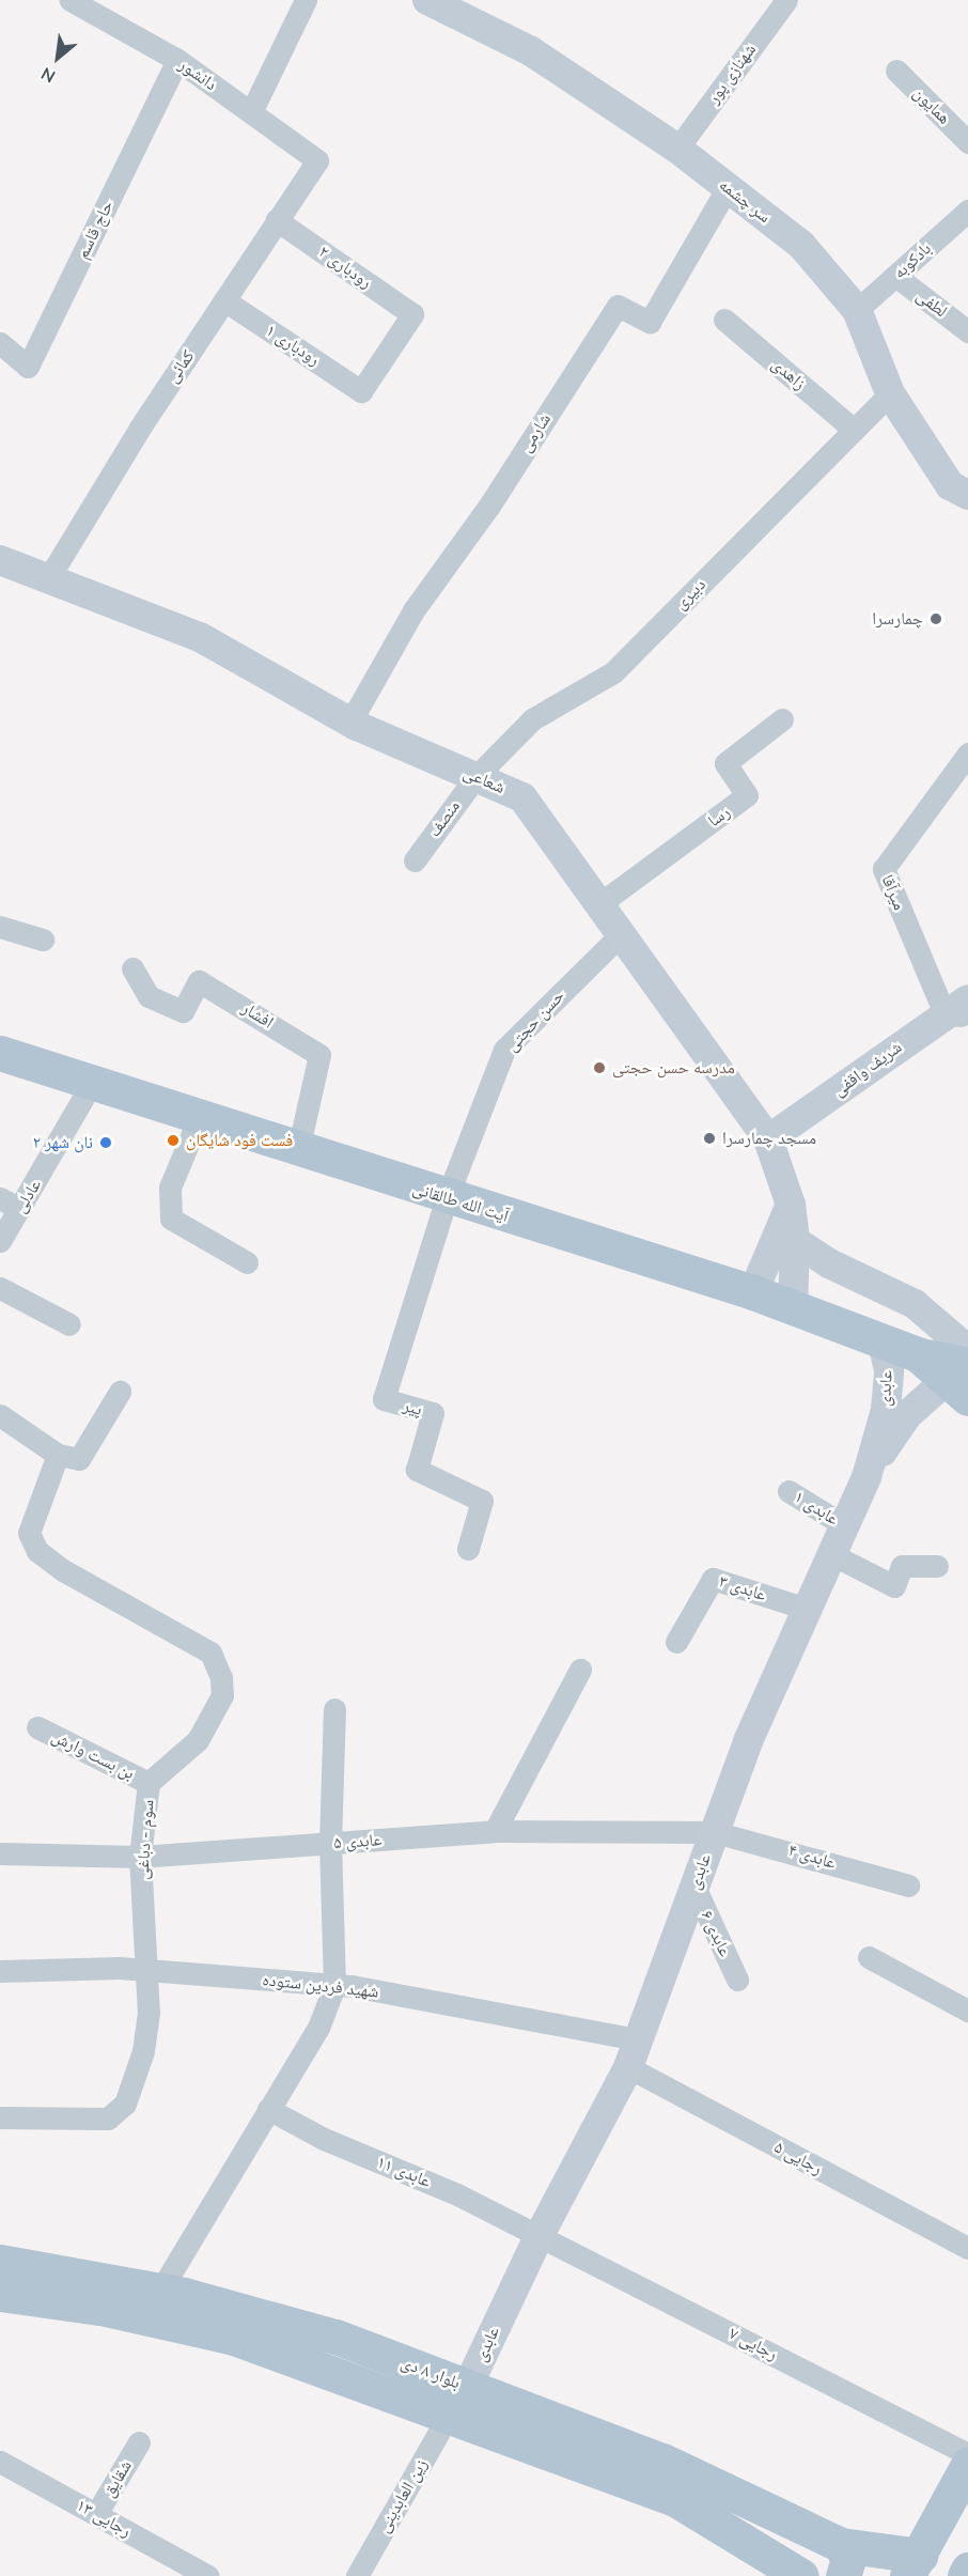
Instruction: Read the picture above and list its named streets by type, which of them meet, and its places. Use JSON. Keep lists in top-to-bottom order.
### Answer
{
  "streets": {
    "main road": ["آیت الله طالقانی", "بلوار ۸ دی"],
    "street": [
      "شهنازی پور",
      "دانشور",
      "همایون",
      "سر چشمه",
      "حاج قاسم",
      "بادکوبه",
      "رودباری ۲",
      "لطفی",
      "رودباری ۱",
      "کمائی",
      "زاهدی",
      "شارمی",
      "دبیری",
      "شعاعی",
      "رسا",
      "منصف",
      "میرآقا",
      "افشار",
      "حسن حجتی",
      "شریف واقفی",
      "عادلی",
      "عابدی",
      "پیر",
      "عابدی ۱",
      "عابدی ۳",
      "بن بست وارش",
      "سوم - دباغی",
      "عابدی ۵",
      "عابدی ۴",
      "عابدی ۶",
      "شهید فردین ستوده",
      "رجایی ۵",
      "عابدی ۱۱",
      "رجایی ۷",
      "شقایق",
      "زین العابدینی",
      "رجایی ۱۳"
    ]
  },
  "crossings": [
    ["شهنازی پور", "سر چشمه"],
    ["دانشور", "حاج قاسم"],
    ["دانشور", "کمائی"],
    ["سر چشمه", "بادکوبه"],
    ["سر چشمه", "شارمی"],
    ["سر چشمه", "دبیری"],
    ["بادکوبه", "لطفی"],
    ["رودباری ۲", "رودباری ۱"],
    ["رودباری ۲", "کمائی"],
    ["رودباری ۱", "کمائی"],
    ["کمائی", "شعاعی"],
    ["زاهدی", "دبیری"],
    ["شارمی", "شعاعی"],
    ["دبیری", "شعاعی"],
    ["دبیری", "منصف"],
    ["شعاعی", "رسا"],
    ["شعاعی", "منصف"],
    ["شعاعی", "حسن حجتی"],
    ["شعاعی", "شریف واقفی"],
    ["شعاعی", "آیت الله طالقانی"],
    ["میرآقا", "شریف واقفی"],
    ["افشار", "آیت الله طالقانی"],
    ["حسن حجتی", "آیت الله طالقانی"],
    ["حسن حجتی", "پیر"],
    ["عادلی", "آیت الله طالقانی"],
    ["آیت الله طالقانی", "عابدی"],
    ["آیت الله طالقانی", "پیر"],
    ["عابدی", "عابدی ۱"],
    ["عابدی", "عابدی ۳"],
    ["عابدی", "عابدی ۵"],
    ["عابدی", "عابدی ۴"],
    ["عابدی", "عابدی ۶"],
    ["عابدی", "شهید فردین ستوده"],
    ["عابدی", "رجایی ۵"],
    ["عابدی", "عابدی ۱۱"],
    ["عابدی", "رجایی ۷"],
    ["عابدی", "بلوار ۸ دی"],
    ["عابدی", "زین العابدینی"],
    ["بن بست وارش", "سوم - دباغی"],
    ["سوم - دباغی", "عابدی ۵"],
    ["سوم - دباغی", "شهید فردین ستوده"],
    ["عابدی ۵", "عابدی ۴"],
    ["عابدی ۱۱", "رجایی ۷"],
    ["بلوار ۸ دی", "زین العابدینی"],
    ["شقایق", "رجایی ۱۳"]
  ],
  "places": [
    "چمارسرا",
    "مدرسه حسن حجتی",
    "مسجد چمارسرا",
    "فست فود شایگان",
    "نان شهر ۲"
  ],
  "north": "bottom left"
}
